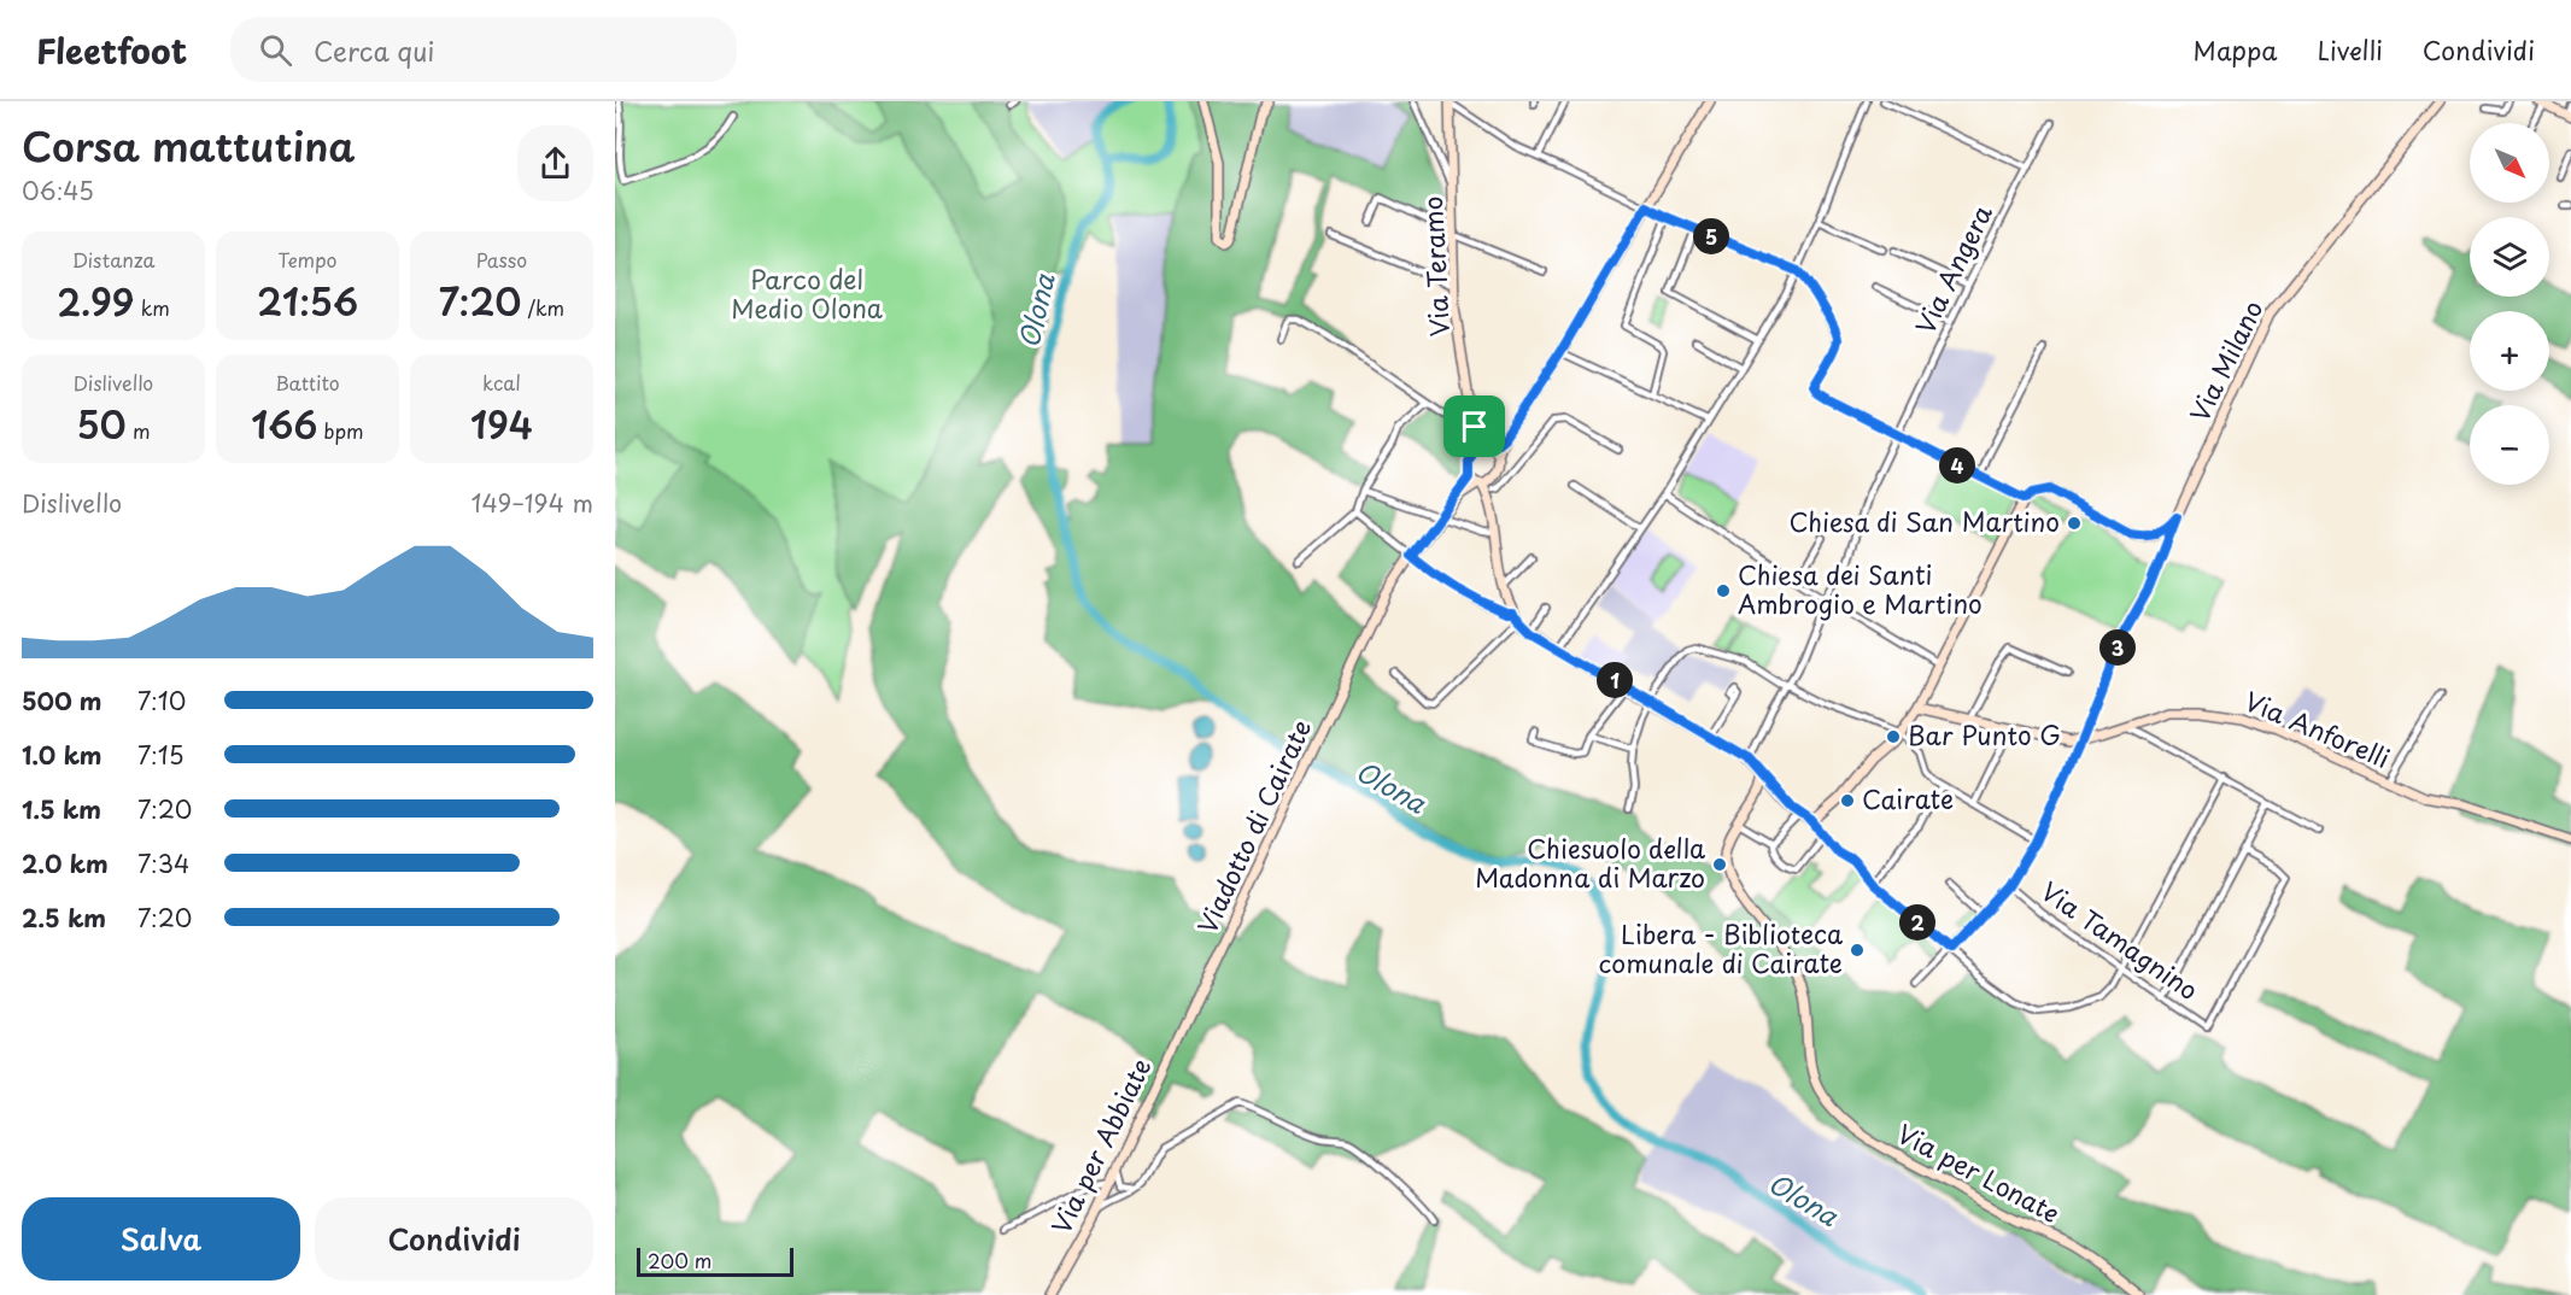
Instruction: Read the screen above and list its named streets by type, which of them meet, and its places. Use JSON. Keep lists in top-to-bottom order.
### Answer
{
  "streets": {
    "street": [
      "Via Teramo",
      "Via Angera",
      "Via Milano",
      "Via Anforelli",
      "Viadotto di Cairate",
      "Via Tamagnino",
      "Via per Abbiate",
      "Via per Lonate"
    ]
  },
  "crossings": [
    ["Viadotto di Cairate", "Via per Abbiate"]
  ],
  "water": ["Olona"],
  "parks": ["Parco del Medio Olona"],
  "places": [
    "Chiesa di San Martino",
    "Chiesa dei Santi Ambrogio e Martino",
    "Bar Punto G",
    "Cairate",
    "Chiesuolo della Madonna di Marzo",
    "Libera - Biblioteca comunale di Cairate"
  ],
  "scale_bar": "200 m",
  "north": "bottom right",
  "page": {
    "header": "Fleetfoot",
    "search": "Cerca qui",
    "nav": ["Mappa", "Livelli", "Condividi"],
    "heading": ["Corsa mattutina", "06:45"],
    "map_buttons": ["+", "−"],
    "pins": [
      "5",
      "4",
      "3",
      "1",
      "2"
    ],
    "stats": [
      ["Distanza", "2.99 km"],
      ["Tempo", "21:56"],
      ["Passo", "7:20 /km"],
      ["Dislivello", "50 m"],
      ["Battito", "166 bpm"],
      ["kcal", "194"]
    ],
    "chart": ["Dislivello", "149–194 m"],
    "list": [
      {
        "name": "500 m",
        "note": "7:10"
      },
      {
        "name": "1.0 km",
        "note": "7:15"
      },
      {
        "name": "1.5 km",
        "note": "7:20"
      },
      {
        "name": "2.0 km",
        "note": "7:34"
      },
      {
        "name": "2.5 km",
        "note": "7:20"
      }
    ],
    "buttons": ["Salva", "Condividi"],
    "scale": "200 m"
  }
}
